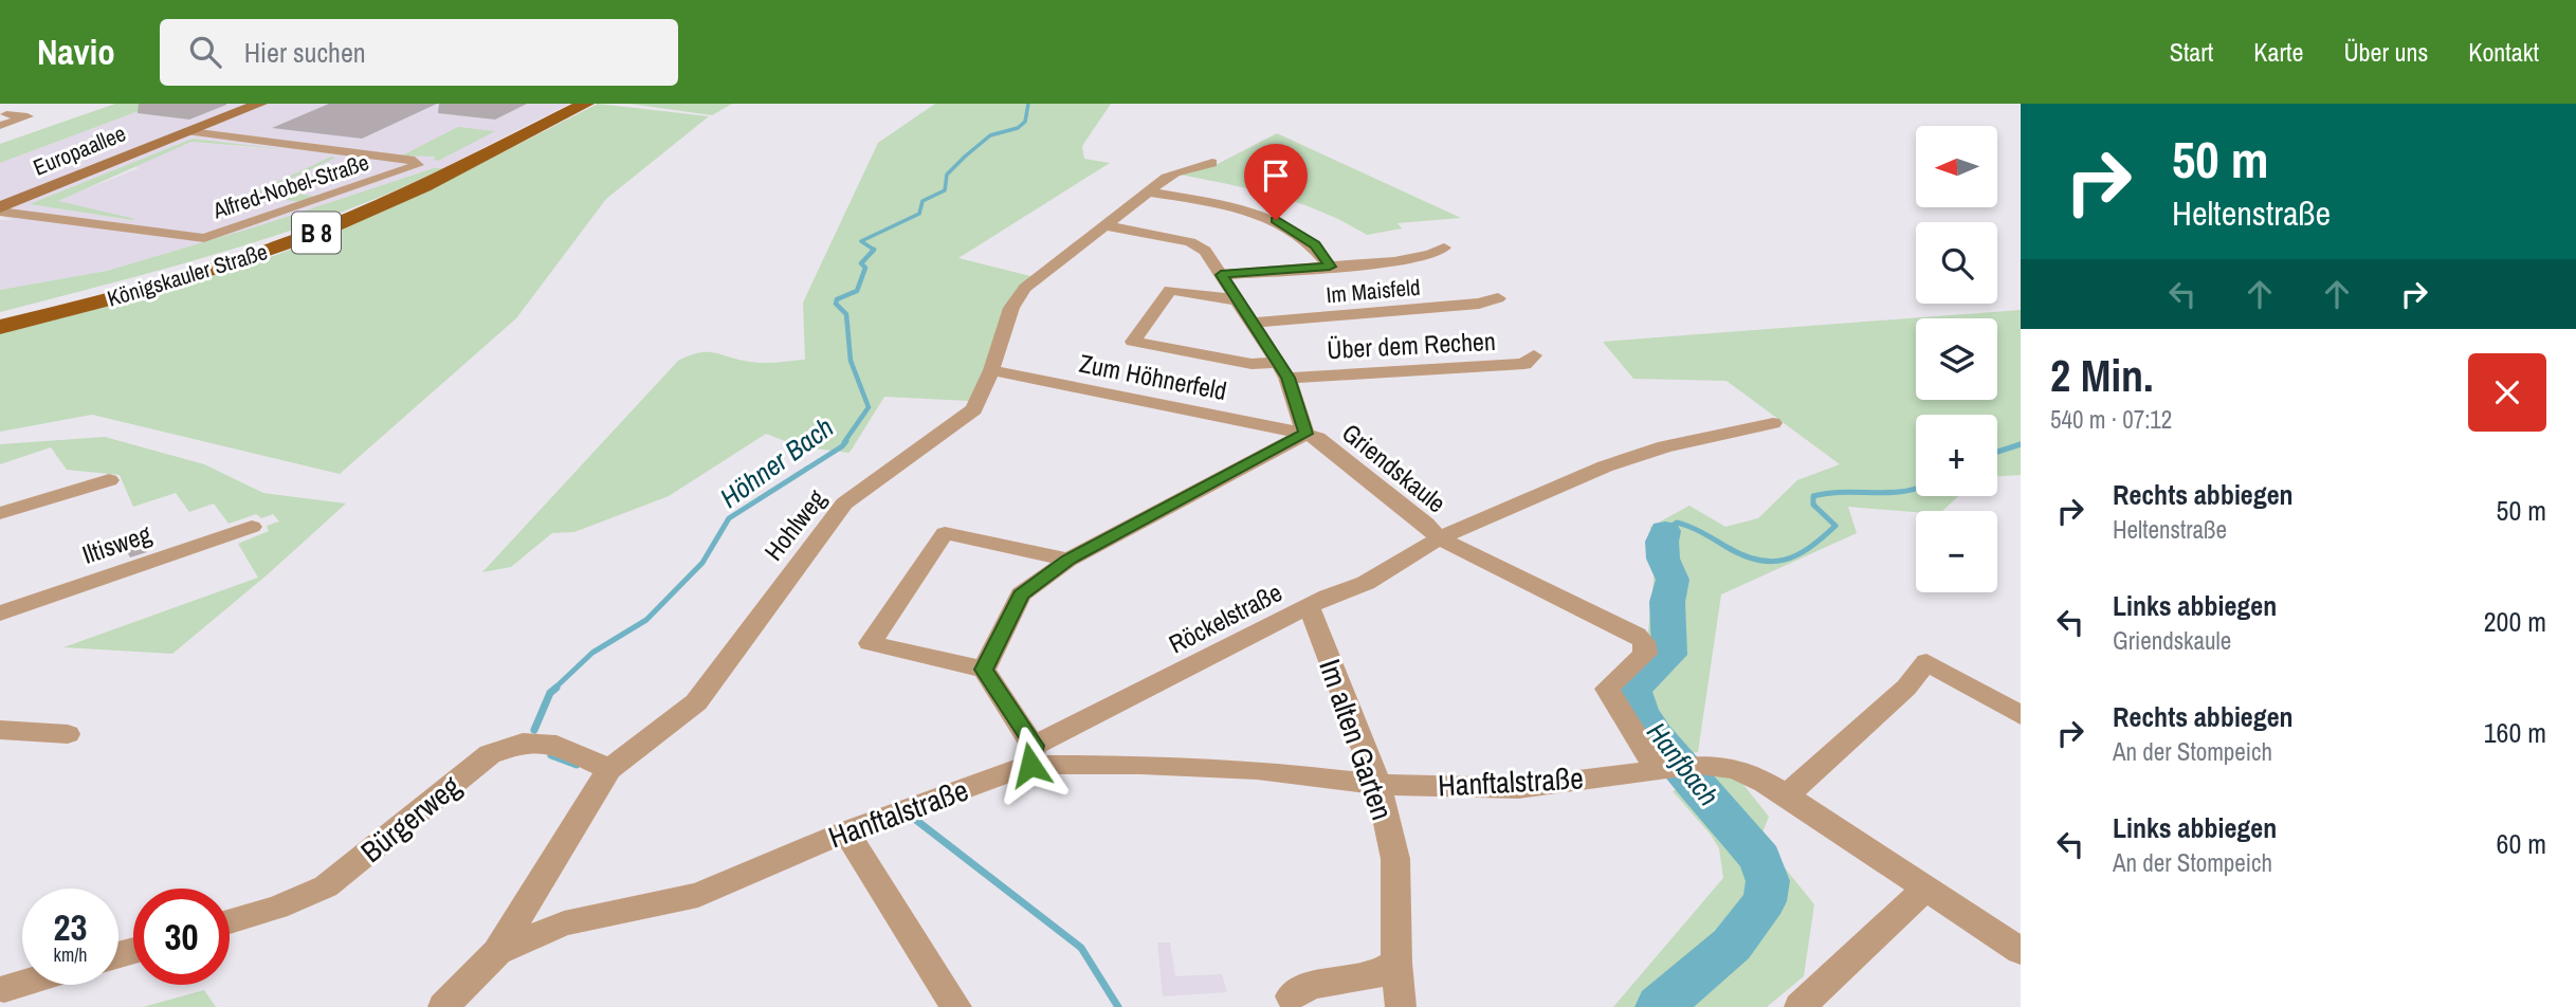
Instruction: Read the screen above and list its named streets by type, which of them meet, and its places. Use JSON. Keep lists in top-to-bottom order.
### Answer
{
  "streets": {
    "main road": ["Europaallee", "B 8", "Königskauler Straße"],
    "street": [
      "Alfred-Nobel-Straße",
      "Im Maisfeld",
      "Über dem Rechen",
      "Zum Höhnerfeld",
      "Griendskaule",
      "Hohlweg",
      "Iltisweg",
      "Röckelstraße",
      "Im alten Garten",
      "Hanftalstraße",
      "Bürgerweg"
    ]
  },
  "crossings": [
    ["Europaallee", "Alfred-Nobel-Straße"],
    ["Alfred-Nobel-Straße", "Königskauler Straße"],
    ["Im Maisfeld", "Griendskaule"],
    ["Über dem Rechen", "Griendskaule"],
    ["Zum Höhnerfeld", "Griendskaule"],
    ["Zum Höhnerfeld", "Hohlweg"],
    ["Griendskaule", "Hohlweg"],
    ["Griendskaule", "Röckelstraße"],
    ["Hohlweg", "Hanftalstraße"],
    ["Hohlweg", "Bürgerweg"],
    ["Röckelstraße", "Im alten Garten"],
    ["Röckelstraße", "Hanftalstraße"],
    ["Im alten Garten", "Hanftalstraße"]
  ],
  "water": ["Höhner Bach", "Hanfbach"],
  "north": "left",
  "page": {
    "header": "Navio",
    "search": "Hier suchen",
    "nav": [
      "Start",
      "Karte",
      "Über uns",
      "Kontakt"
    ],
    "turn": ["50 m", "Heltenstraße"],
    "map_buttons": ["+", "−"],
    "heading": ["2 Min.", "540 m · 07:12"],
    "list": [
      {
        "name": "Rechts abbiegen",
        "note": "Heltenstraße",
        "value": "50 m"
      },
      {
        "name": "Links abbiegen",
        "note": "Griendskaule",
        "value": "200 m"
      },
      {
        "name": "Rechts abbiegen",
        "note": "An der Stompeich",
        "value": "160 m"
      },
      {
        "name": "Links abbiegen",
        "note": "An der Stompeich",
        "value": "60 m"
      }
    ],
    "speed": "23 km/h",
    "limit": "30"
  }
}
